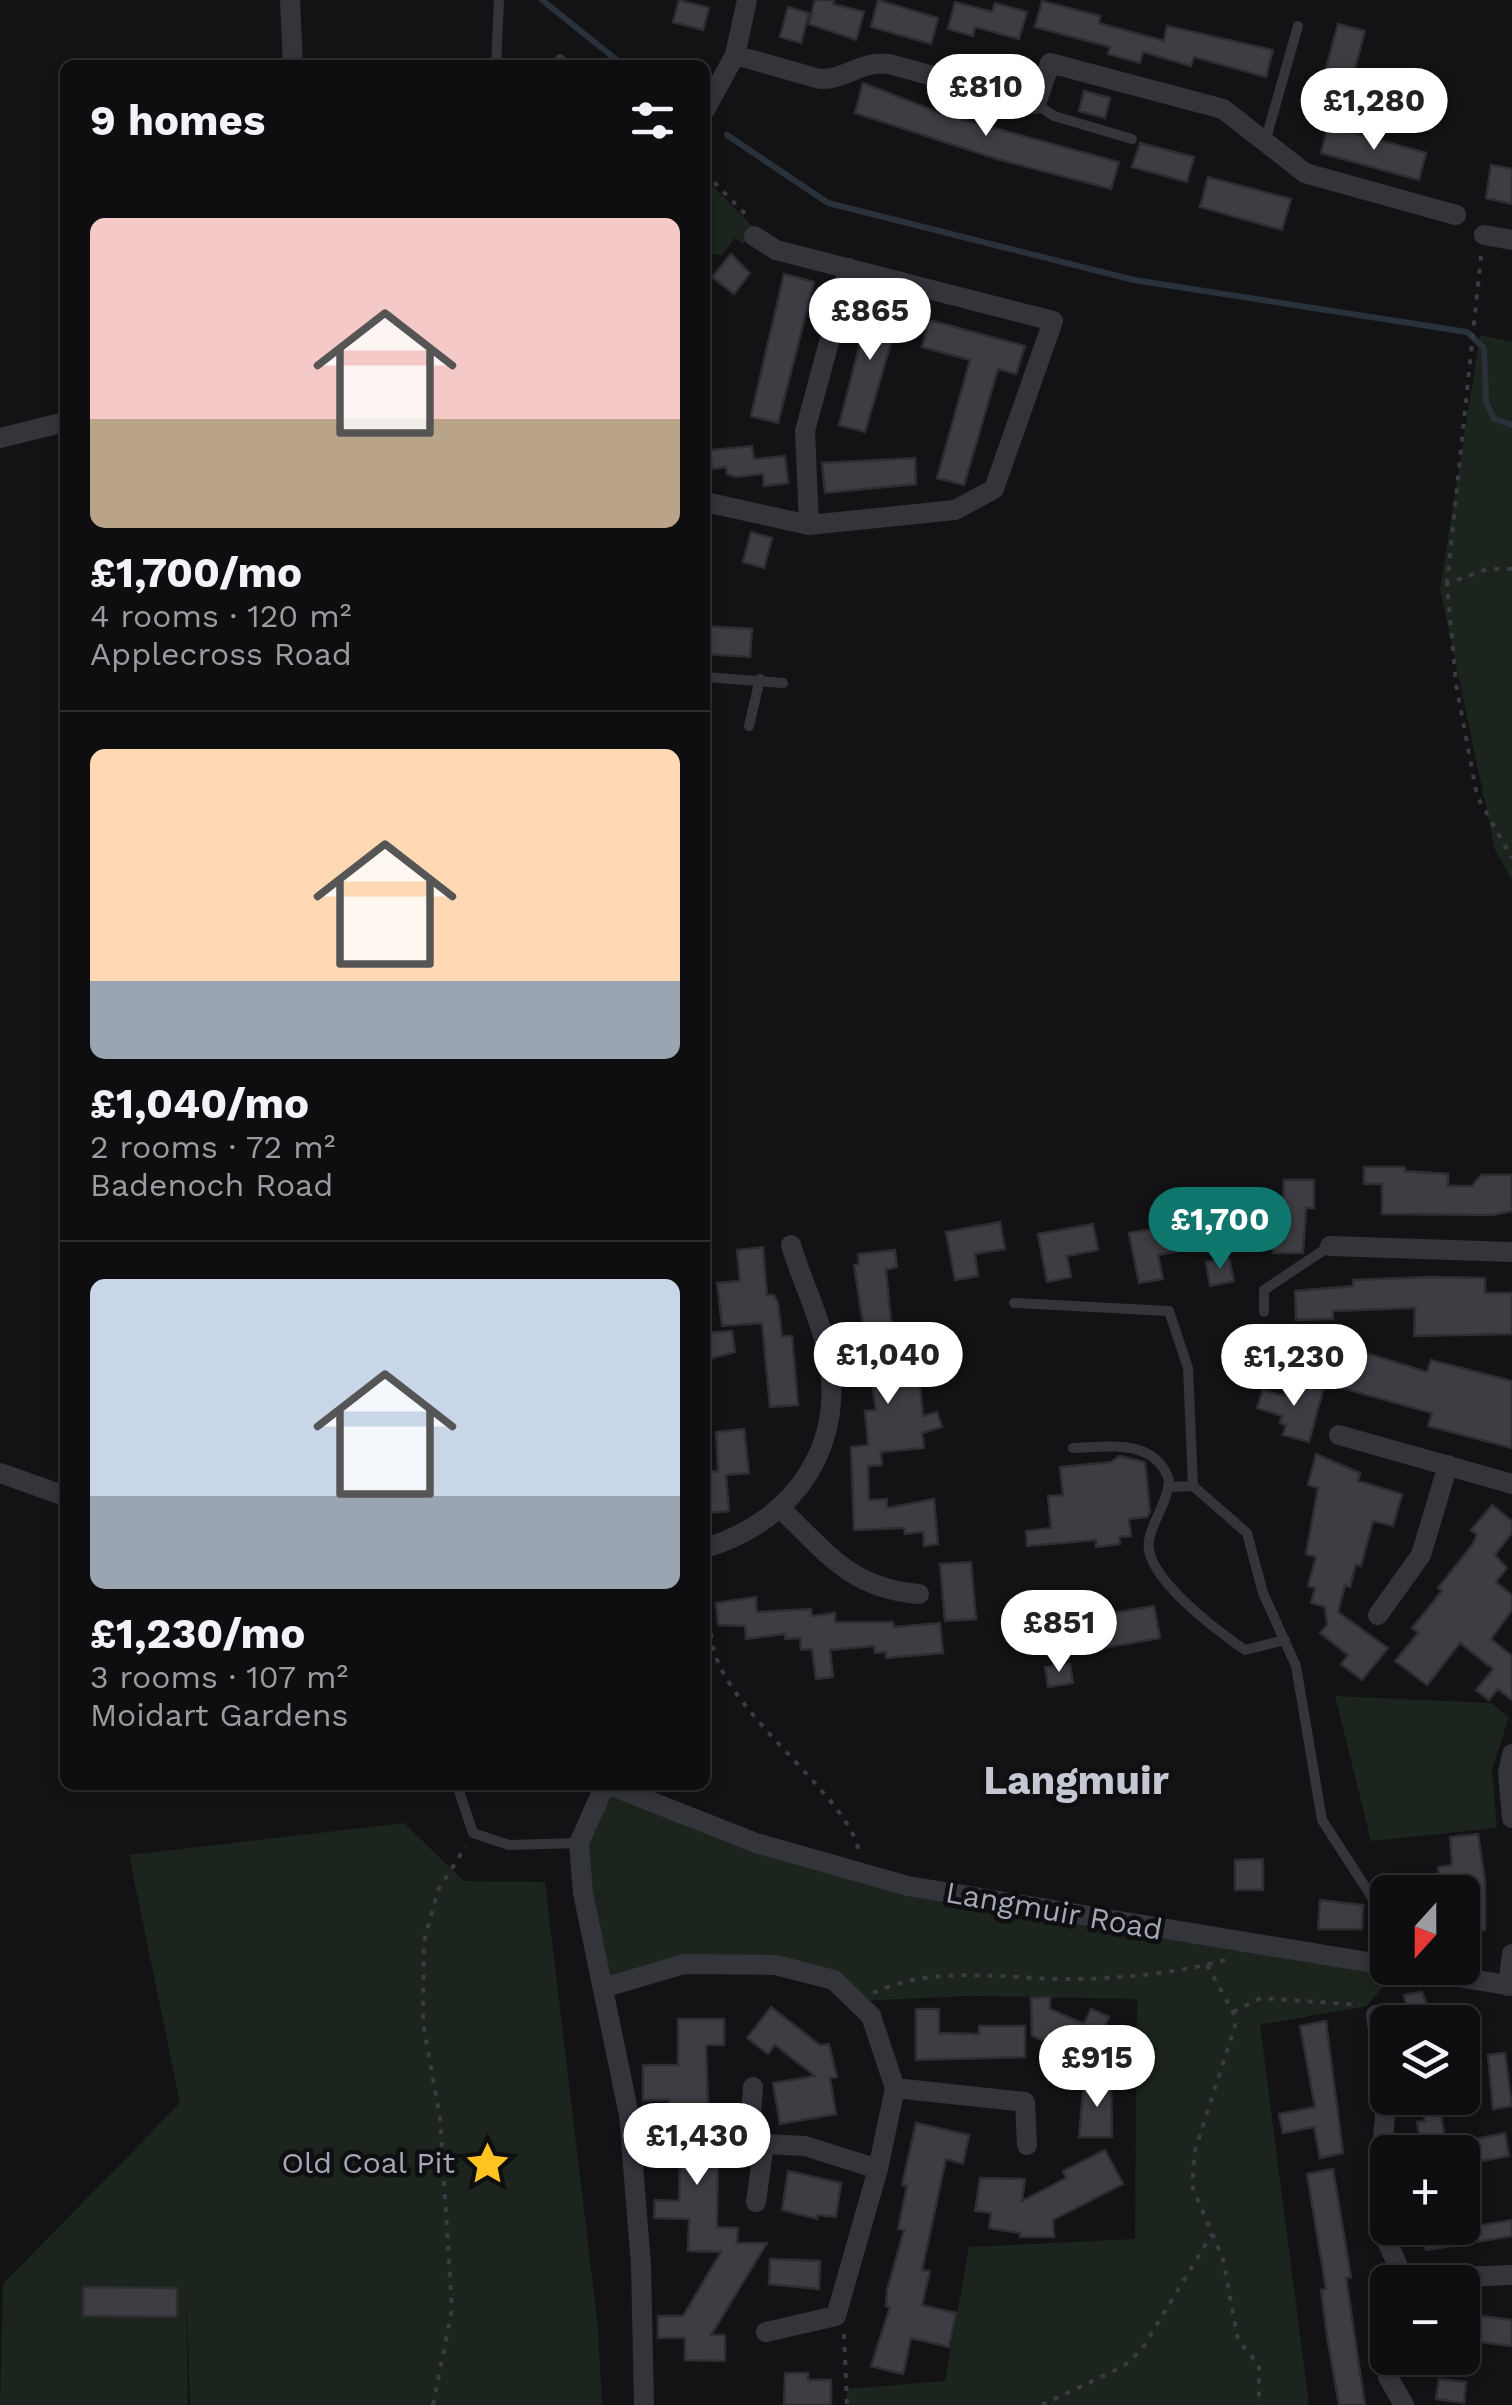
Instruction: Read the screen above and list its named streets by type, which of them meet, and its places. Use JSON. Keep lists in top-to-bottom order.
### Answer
{
  "streets": {
    "street": ["Langmuir Road"]
  },
  "districts": ["Langmuir"],
  "places": {
    "place": ["Old Coal Pit"]
  },
  "north": "bottom",
  "page": {
    "price": [
      "£810",
      "£1,280",
      "£865",
      "£1,700",
      "£1,040",
      "£1,230",
      "£851",
      "£915",
      "£1,430"
    ],
    "heading": "9 homes",
    "list": [
      {
        "name": "£1,700/mo",
        "note": "4 rooms · 120 m² · Applecross Road"
      },
      {
        "name": "£1,040/mo",
        "note": "2 rooms · 72 m² · Badenoch Road"
      },
      {
        "name": "£1,230/mo",
        "note": "3 rooms · 107 m² · Moidart Gardens"
      }
    ],
    "map_buttons": ["+", "−"]
  }
}
